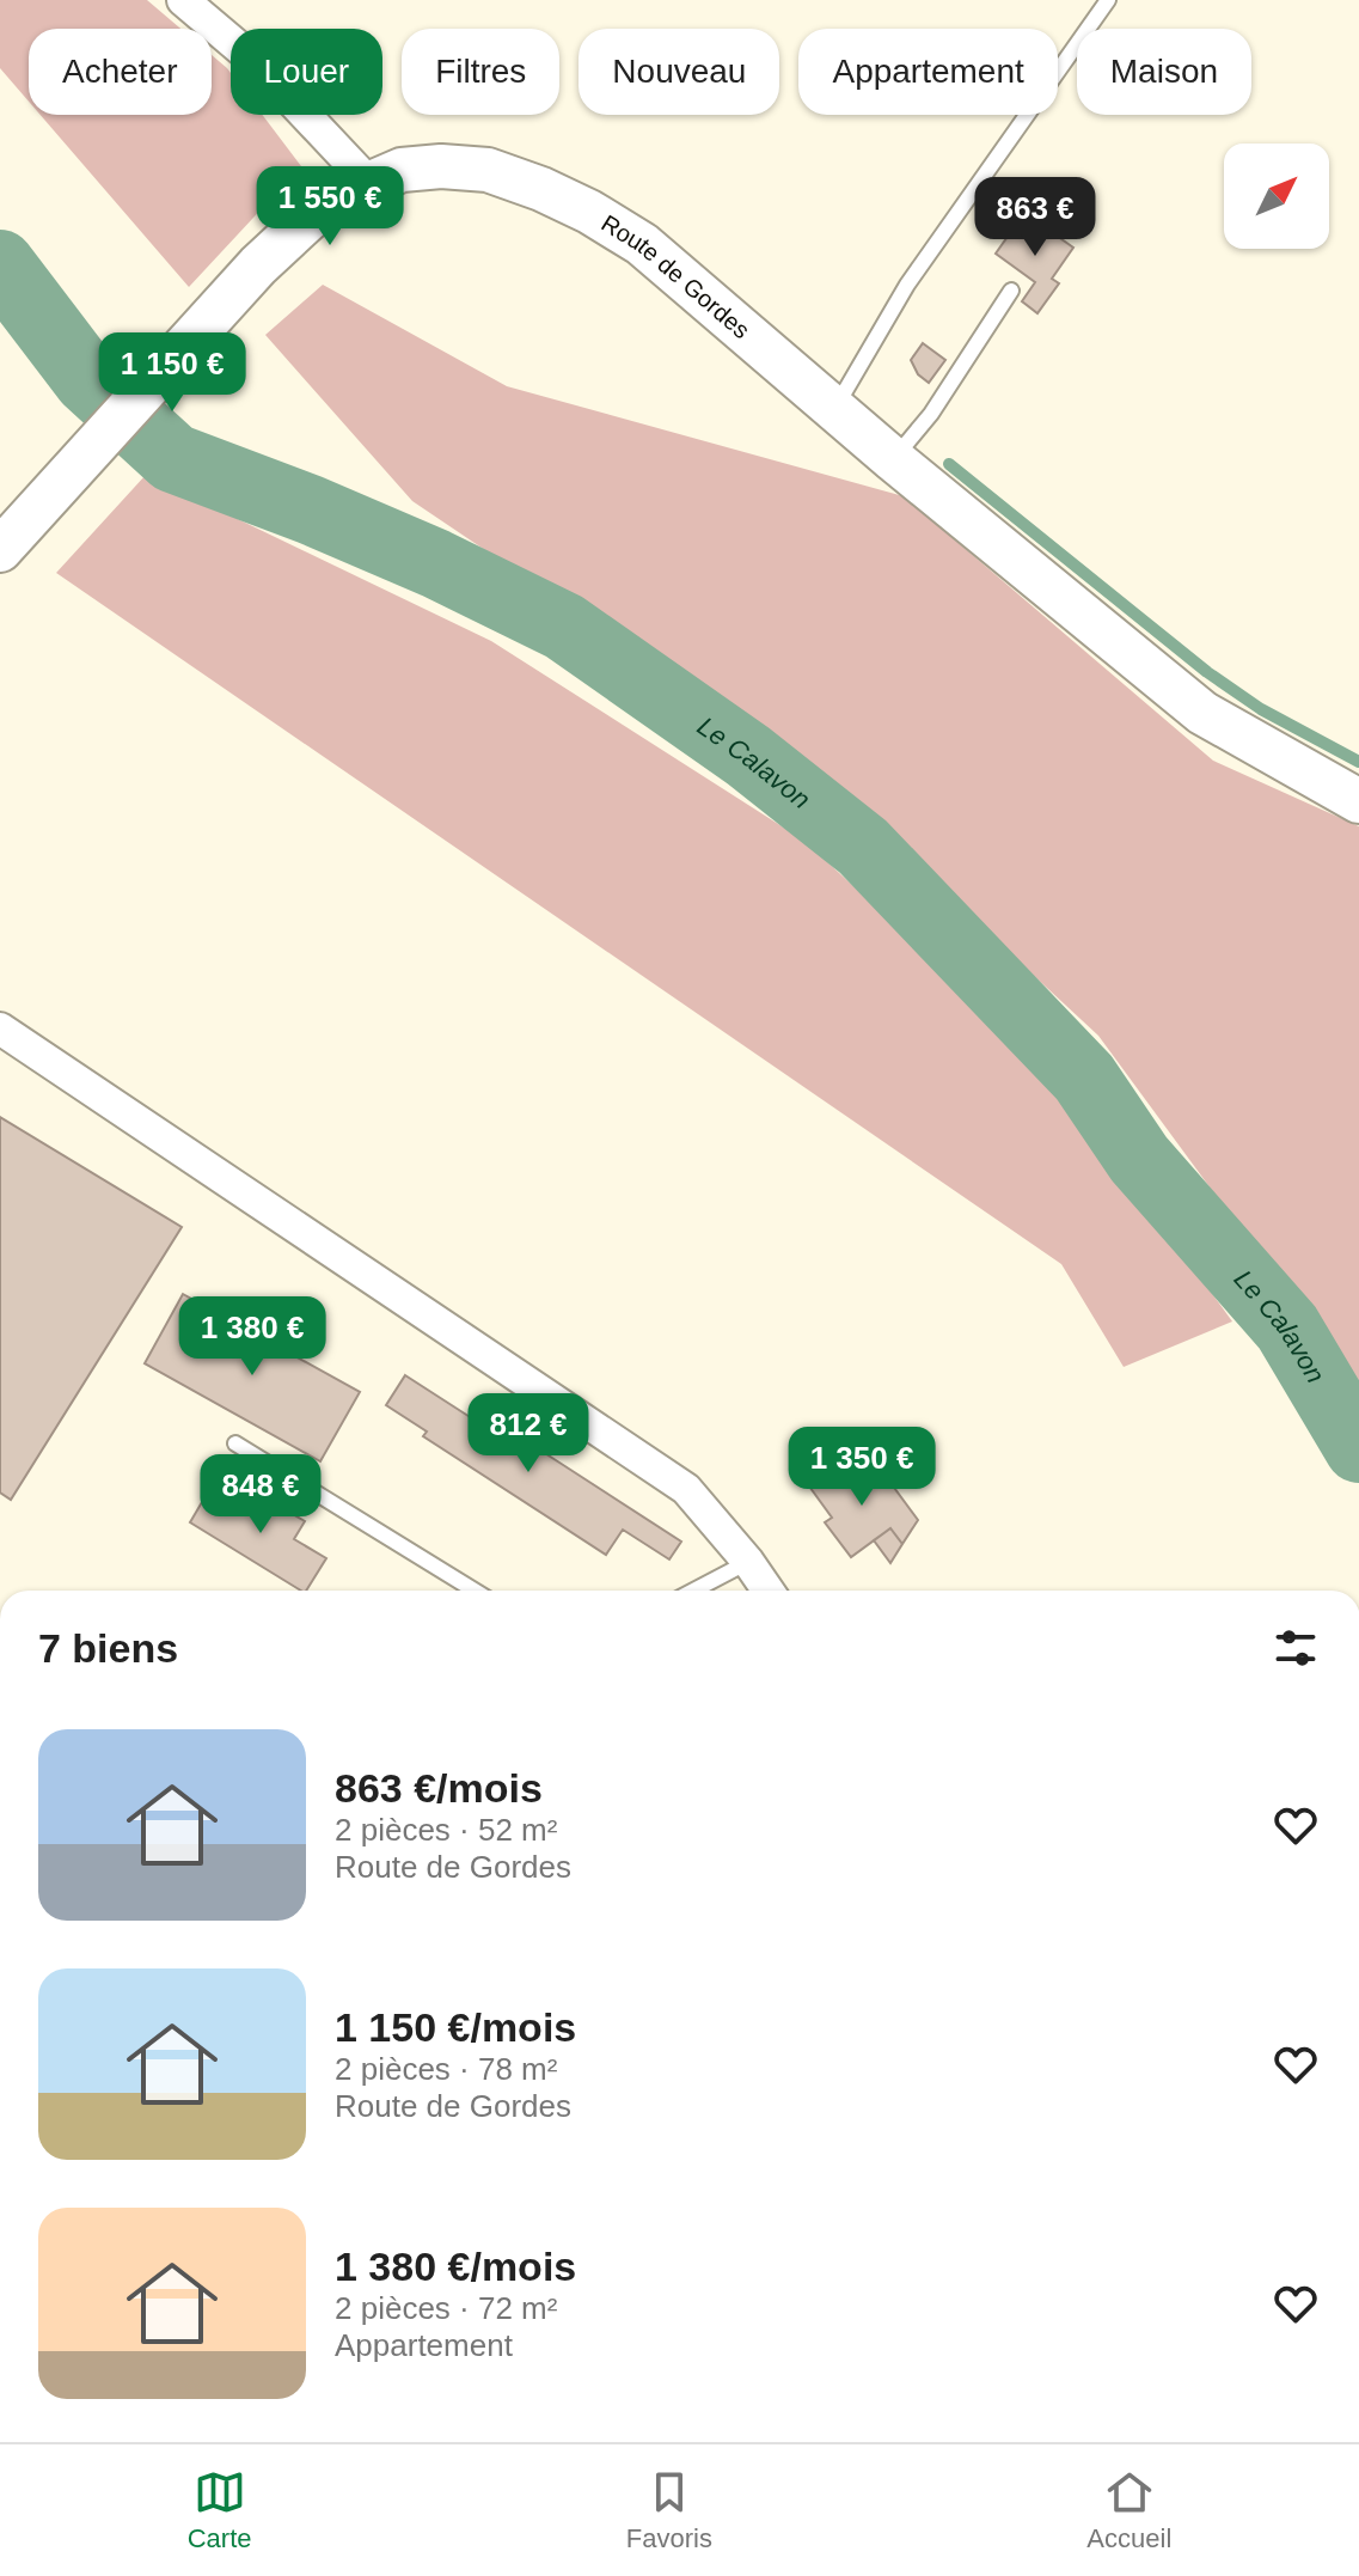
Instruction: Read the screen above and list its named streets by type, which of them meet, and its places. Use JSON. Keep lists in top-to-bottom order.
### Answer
{
  "streets": {
    "street": ["Route de Gordes"]
  },
  "water": ["Le Calavon"],
  "north": "top right",
  "page": {
    "chip": [
      "Acheter",
      "Louer",
      "Filtres",
      "Nouveau",
      "Appartement",
      "Maison"
    ],
    "price": [
      "1 550 €",
      "863 €",
      "1 150 €",
      "1 380 €",
      "812 €",
      "1 350 €",
      "848 €"
    ],
    "heading": "7 biens",
    "list": [
      {
        "name": "863 €/mois",
        "note": "2 pièces · 52 m² · Route de Gordes"
      },
      {
        "name": "1 150 €/mois",
        "note": "2 pièces · 78 m² · Route de Gordes"
      },
      {
        "name": "1 380 €/mois",
        "note": "2 pièces · 72 m² · Appartement"
      }
    ],
    "tabs": ["Carte", "Favoris", "Accueil"]
  }
}
